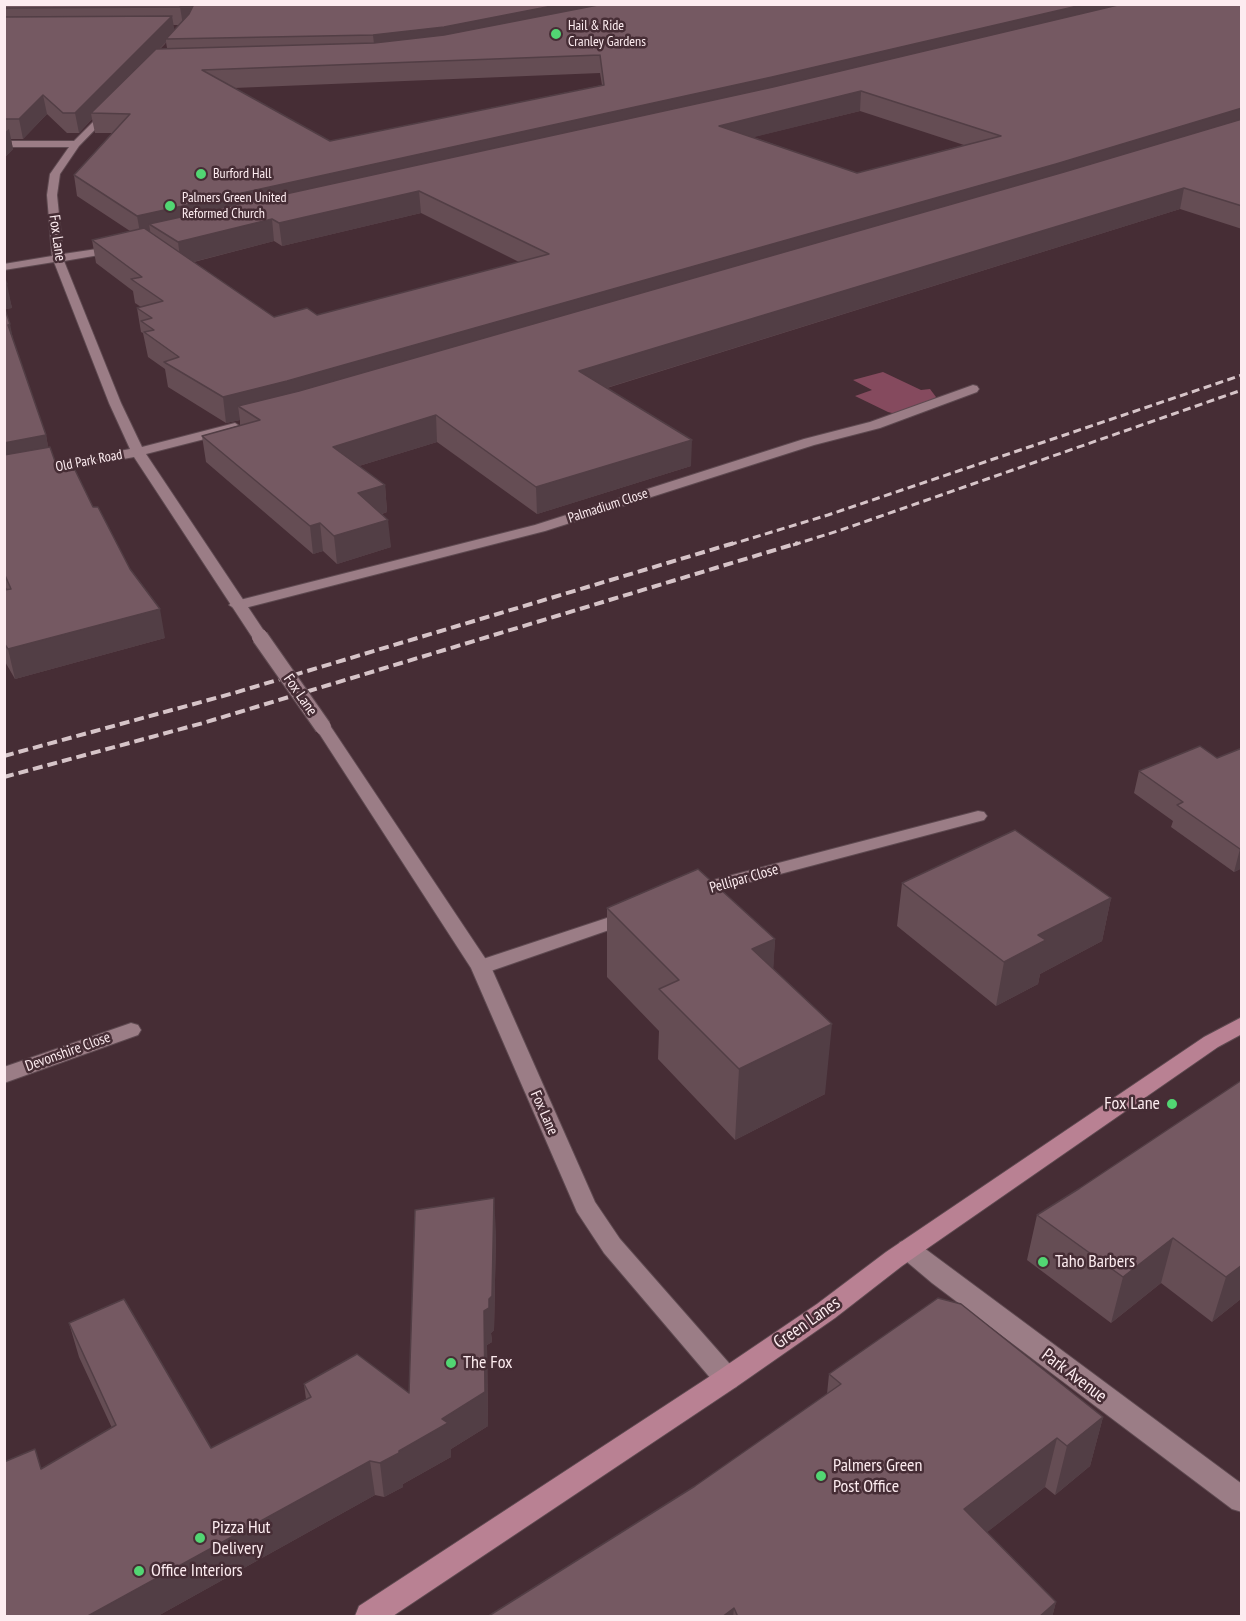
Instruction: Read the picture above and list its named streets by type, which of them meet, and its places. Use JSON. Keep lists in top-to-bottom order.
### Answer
{
  "streets": {
    "main road": ["Green Lanes"],
    "street": [
      "Fox Lane",
      "Old Park Road",
      "Palmadium Close",
      "Pellipar Close",
      "Devonshire Close",
      "Park Avenue"
    ]
  },
  "crossings": [
    ["Fox Lane", "Old Park Road"],
    ["Fox Lane", "Palmadium Close"],
    ["Fox Lane", "Green Lanes"],
    ["Green Lanes", "Park Avenue"]
  ],
  "places": [
    "Hail & Ride Cranley Gardens",
    "Burford Hall",
    "Palmers Green United Reformed Church",
    "Fox Lane",
    "Taho Barbers",
    "The Fox",
    "Palmers Green Post Office",
    "Pizza Hut Delivery",
    "Office Interiors"
  ]
}
